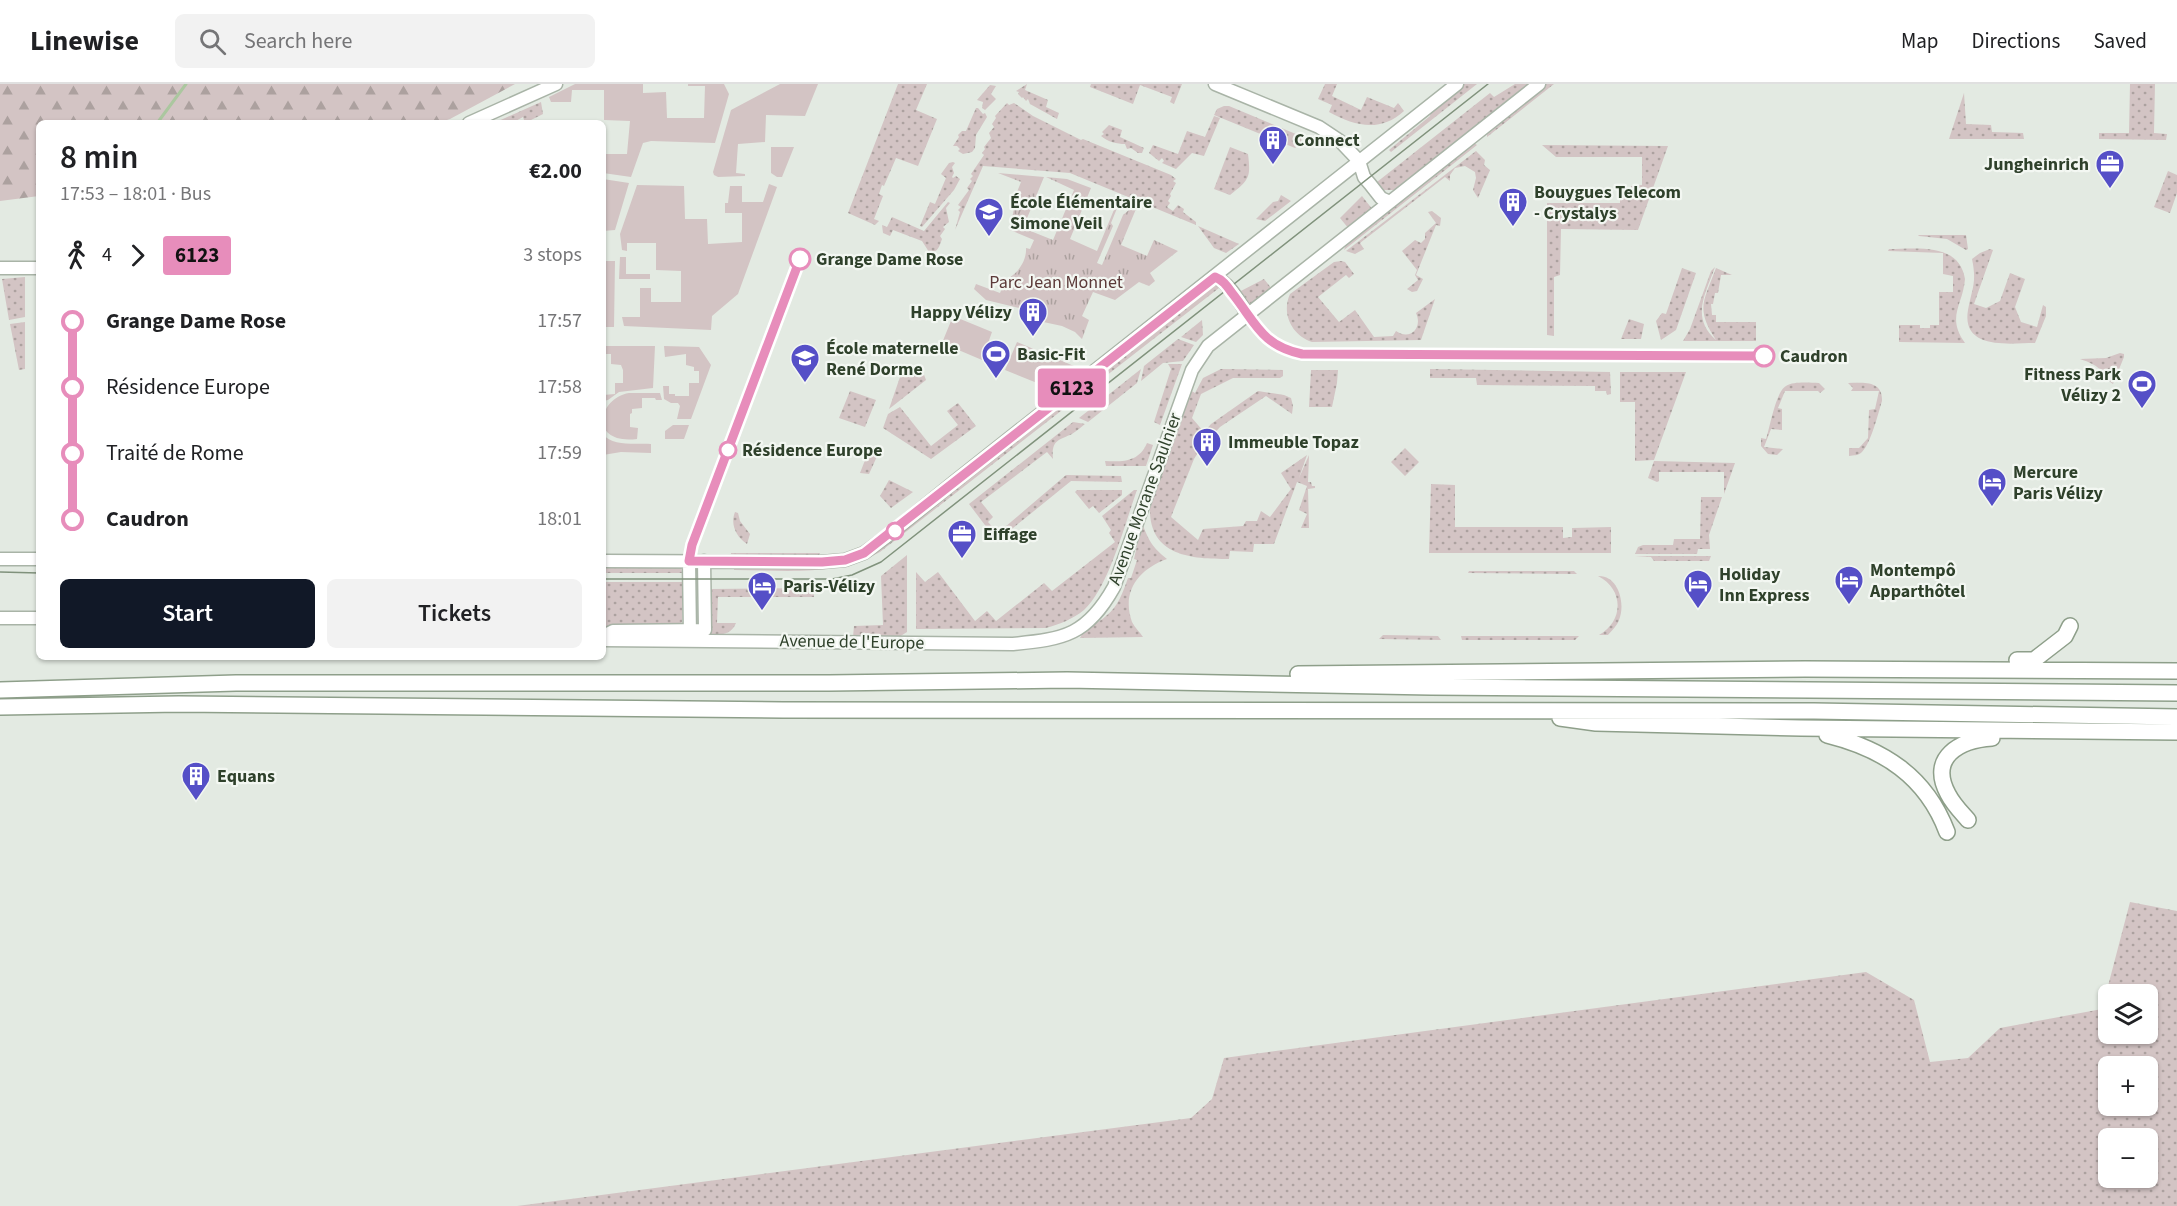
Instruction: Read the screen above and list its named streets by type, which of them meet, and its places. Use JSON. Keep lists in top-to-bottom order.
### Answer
{
  "streets": {
    "main road": ["Avenue Morane Saulnier", "Avenue de l'Europe"]
  },
  "crossings": [
    ["Avenue Morane Saulnier", "Avenue de l'Europe"]
  ],
  "parks": ["Parc Jean Monnet"],
  "places": {
    "building": [
      "Connect",
      "Bouygues Telecom - Crystalys",
      "Happy Vélizy",
      "Immeuble Topaz",
      "Equans"
    ],
    "office": ["Jungheinrich", "Eiffage"],
    "school or university": ["École Élémentaire Simone Veil", "École maternelle René Dorme"],
    "other": ["Grange Dame Rose", "Caudron", "Résidence Europe"],
    "sports": ["Basic-Fit", "Fitness Park Vélizy 2"],
    "hotel": [
      "Mercure Paris Vélizy",
      "Montempô Apparthôtel",
      "Holiday Inn Express",
      "Paris-Vélizy"
    ]
  },
  "lines": ["bus line 6123"],
  "page": {
    "header": "Linewise",
    "search": "Search here",
    "nav": ["Map", "Directions", "Saved"],
    "on_map": "6123",
    "heading": ["8 min", "17:53 – 18:01 · Bus", "€2.00"],
    "legs": ["4", "6123", "3 stops"],
    "list": [
      {
        "name": "Grange Dame Rose",
        "value": "17:57"
      },
      {
        "name": "Résidence Europe",
        "value": "17:58"
      },
      {
        "name": "Traité de Rome",
        "value": "17:59"
      },
      {
        "name": "Caudron",
        "value": "18:01"
      }
    ],
    "buttons": ["Start", "Tickets"],
    "map_buttons": ["+", "−"]
  }
}
